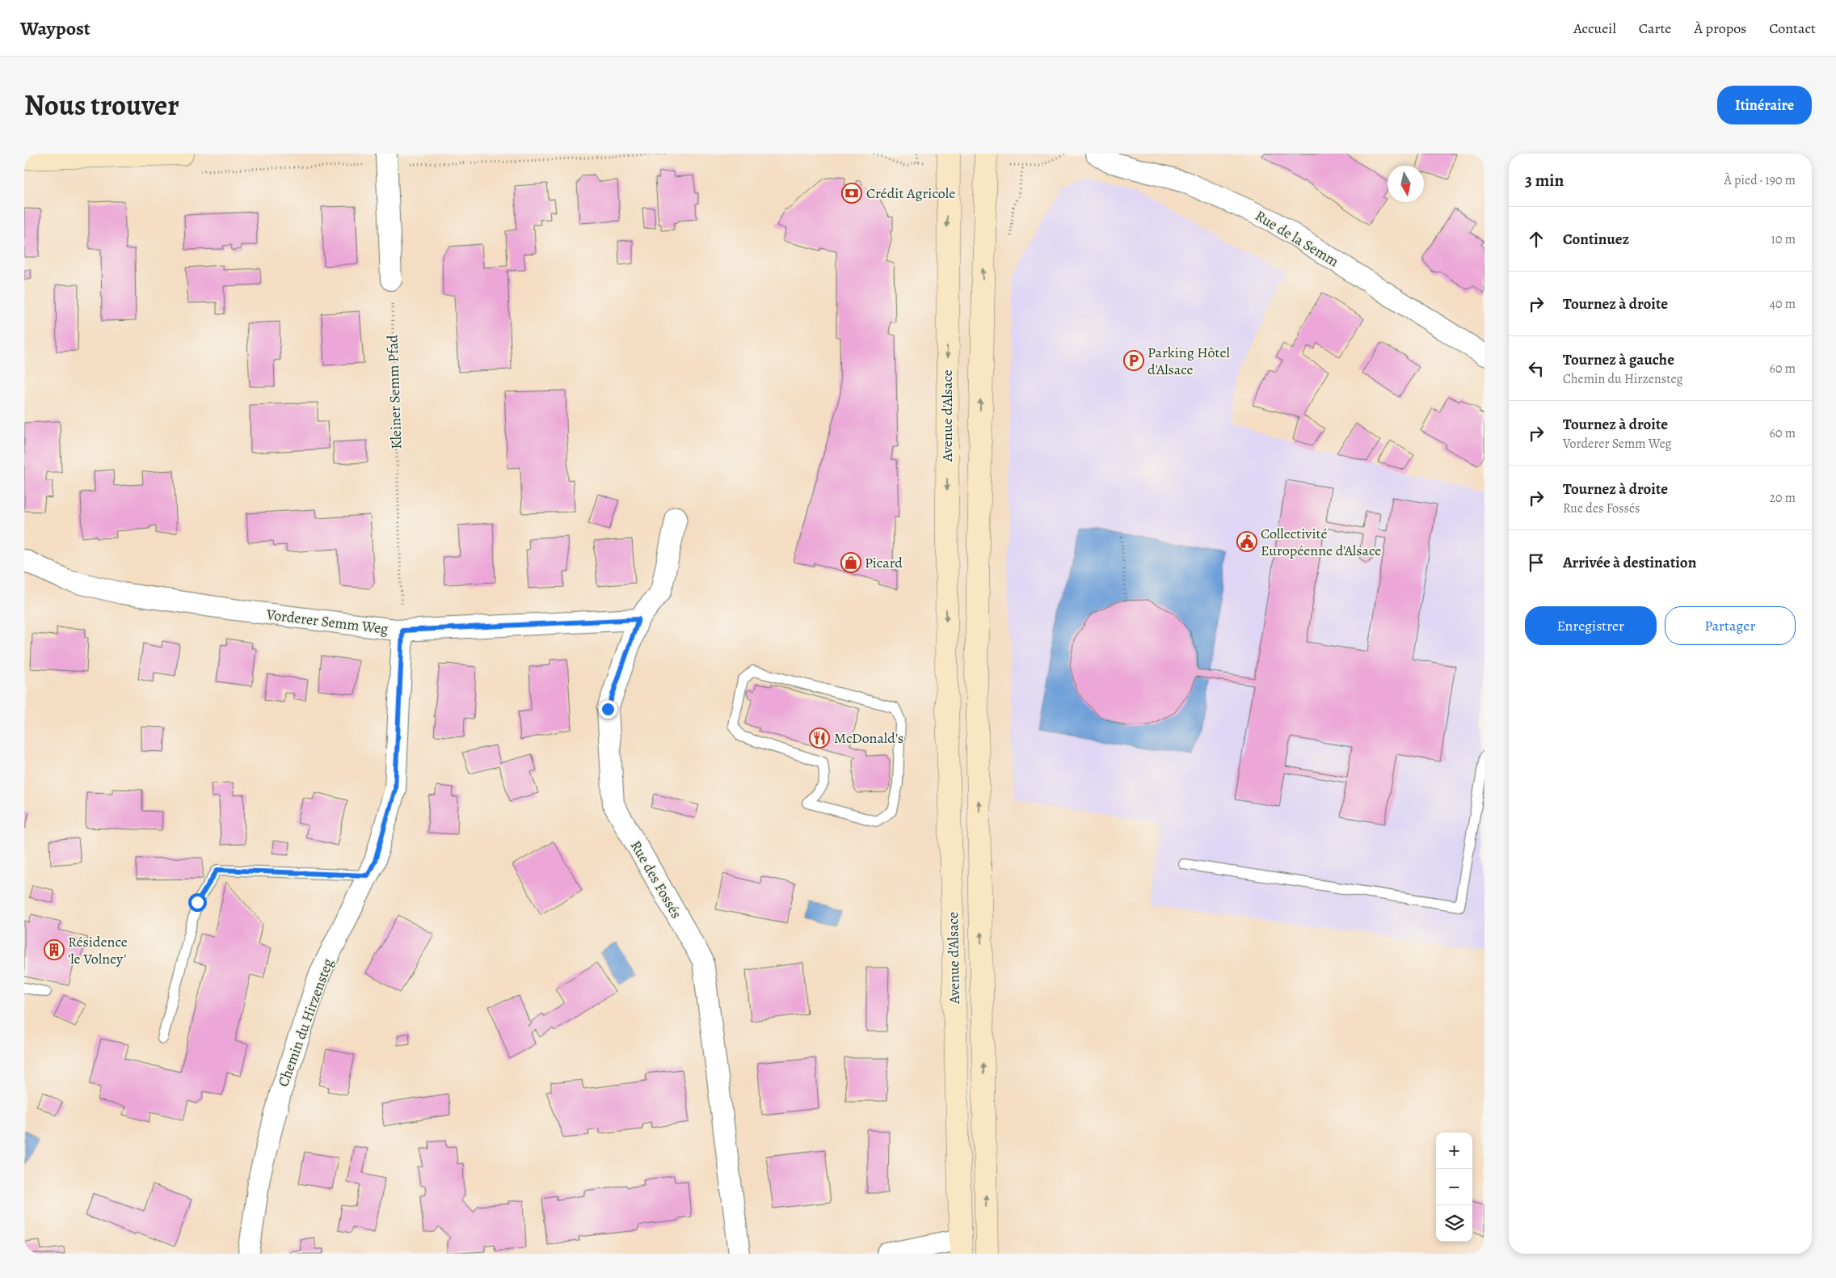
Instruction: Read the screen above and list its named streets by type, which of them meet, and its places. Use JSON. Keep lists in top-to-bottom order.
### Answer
{
  "streets": {
    "main road": ["Avenue d'Alsace"],
    "street": [
      "Rue de la Semm",
      "Vorderer Semm Weg",
      "Rue des Fossés",
      "Chemin du Hirzensteg"
    ],
    "path": ["Kleiner Semm Pfad"]
  },
  "crossings": [
    ["Kleiner Semm Pfad", "Vorderer Semm Weg"],
    ["Kleiner Semm Pfad", "Chemin du Hirzensteg"],
    ["Vorderer Semm Weg", "Rue des Fossés"],
    ["Vorderer Semm Weg", "Chemin du Hirzensteg"]
  ],
  "places": {
    "bank": ["Crédit Agricole"],
    "parking": ["Parking Hôtel d'Alsace"],
    "public building": ["Collectivité Européenne d'Alsace"],
    "shop": ["Picard"],
    "restaurant": ["McDonald's"],
    "building": ["Résidence 'le Volney'"]
  },
  "north": "bottom",
  "page": {
    "header": "Waypost",
    "nav": [
      "Accueil",
      "Carte",
      "À propos",
      "Contact"
    ],
    "title": "Nous trouver",
    "buttons": [
      "Itinéraire",
      ["Enregistrer", "Partager"]
    ],
    "heading": ["3 min", "À pied · 190 m"],
    "list": [
      ["Continuez", "10 m"],
      ["Tournez à droite", "40 m"],
      ["Tournez à gauche", "Chemin du Hirzensteg", "60 m"],
      ["Tournez à droite", "Vorderer Semm Weg", "60 m"],
      ["Tournez à droite", "Rue des Fossés", "20 m"],
      "Arrivée à destination"
    ],
    "map_buttons": ["+", "−"]
  }
}
